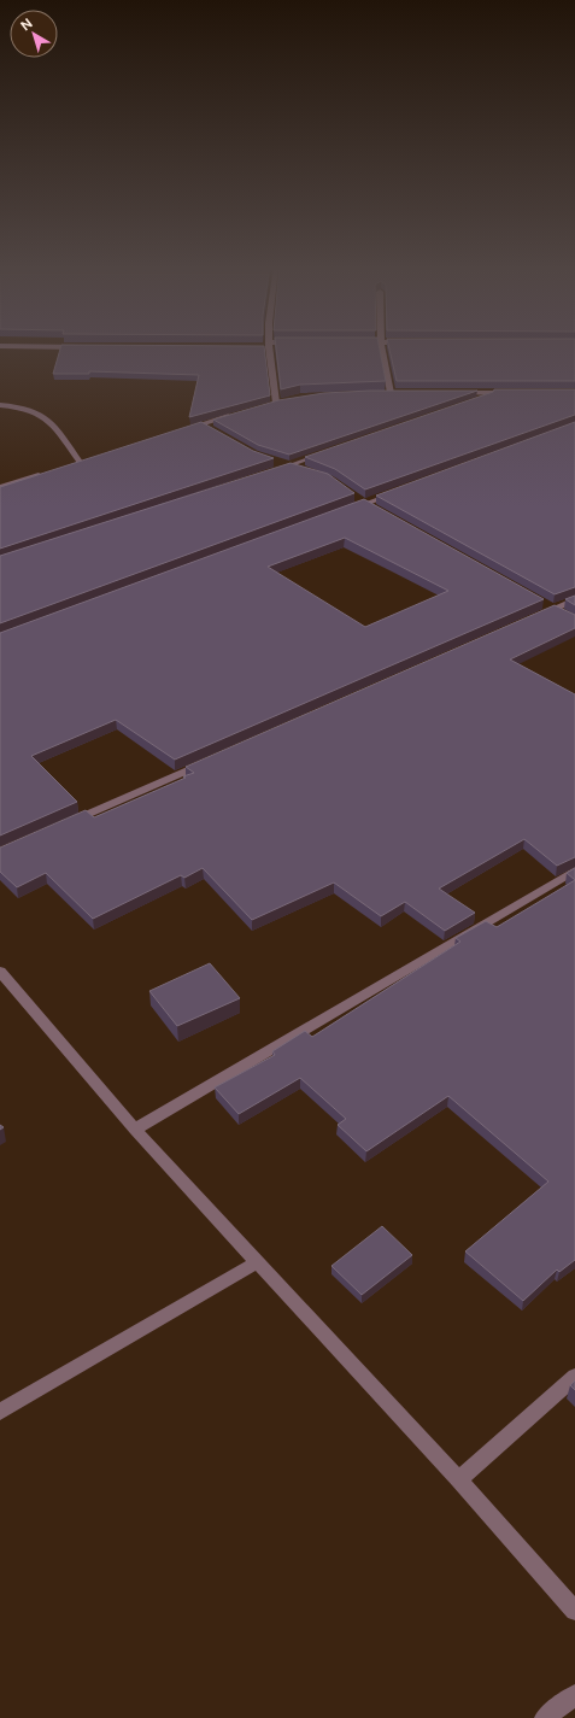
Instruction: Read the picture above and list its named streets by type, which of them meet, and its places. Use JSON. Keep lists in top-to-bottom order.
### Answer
{
  "north": "top left"
}
